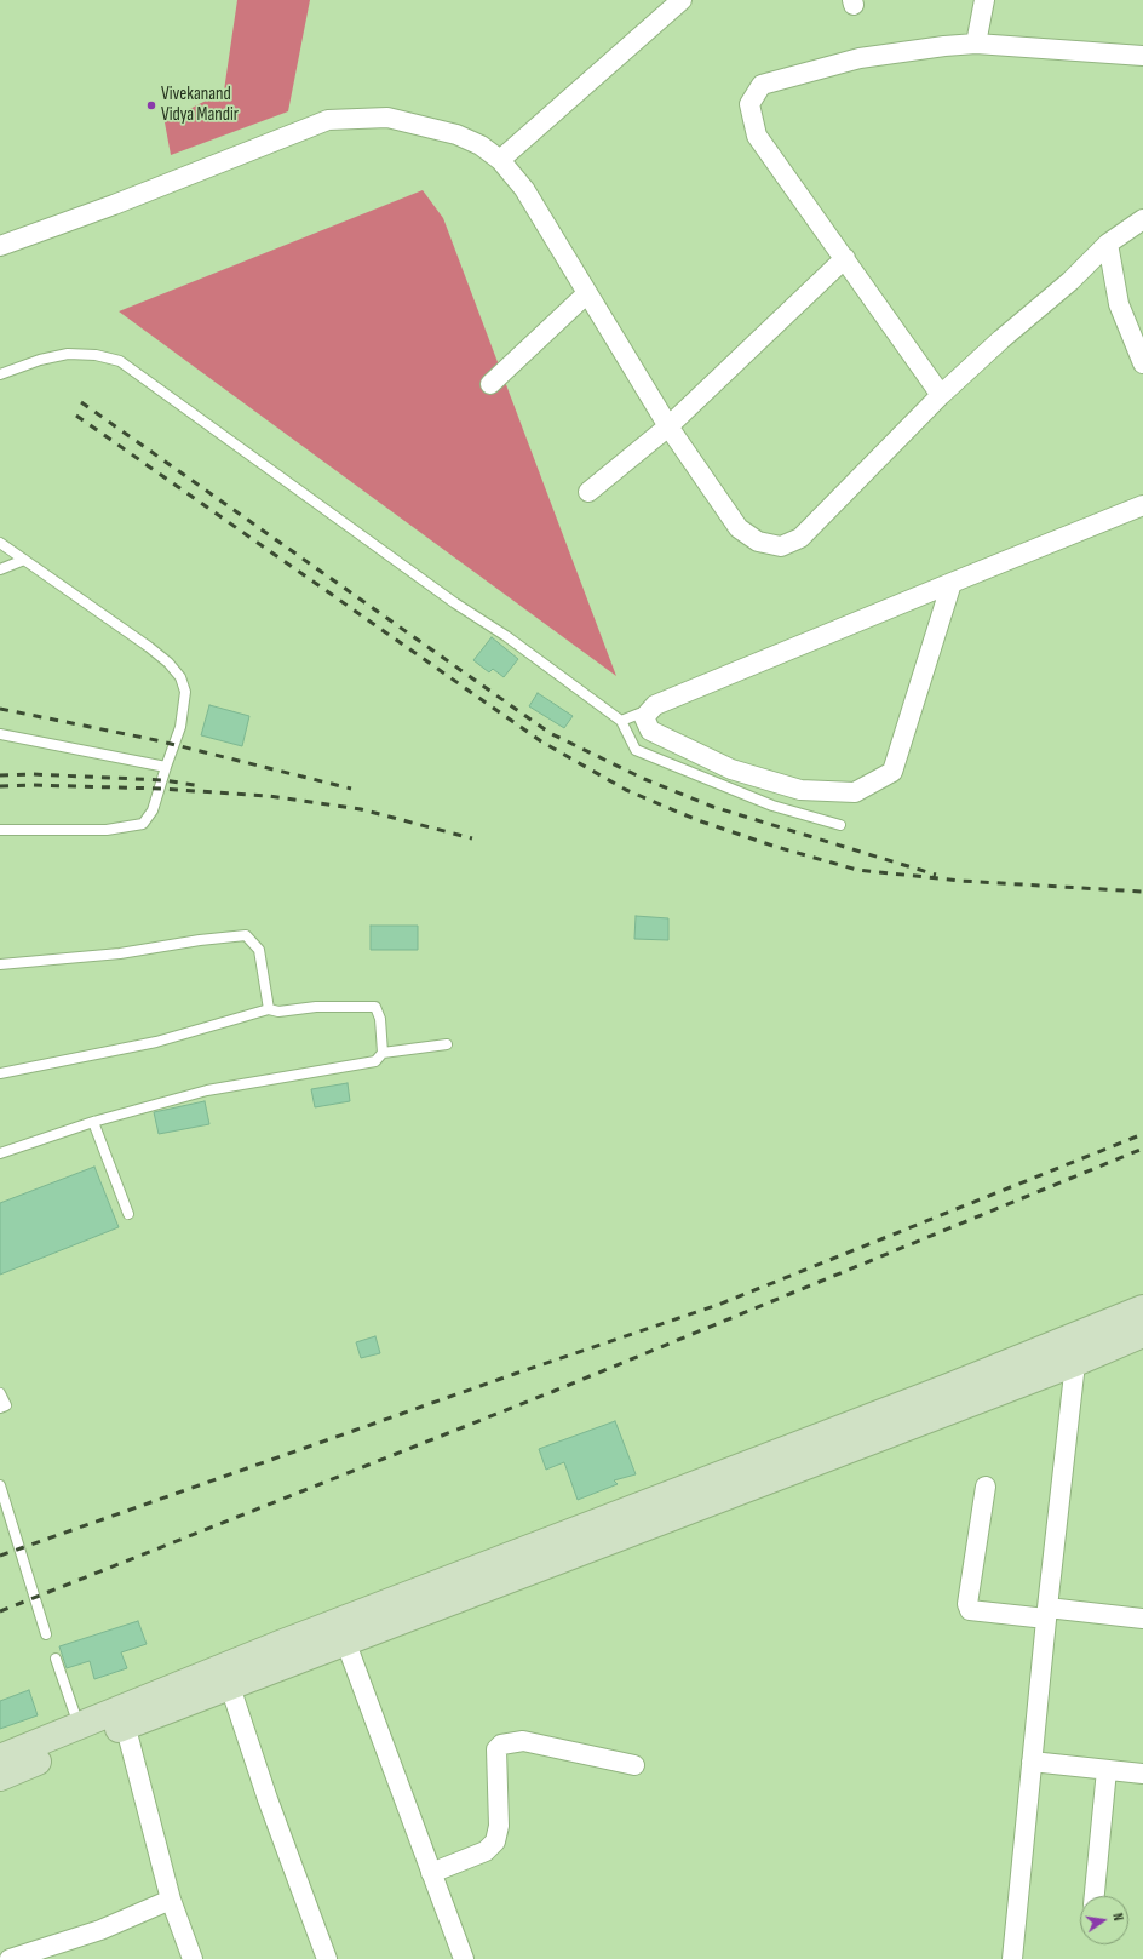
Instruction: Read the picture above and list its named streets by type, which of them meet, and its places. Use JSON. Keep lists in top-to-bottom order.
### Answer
{
  "places": ["Vivekanand Vidya Mandir"],
  "north": "right"
}
